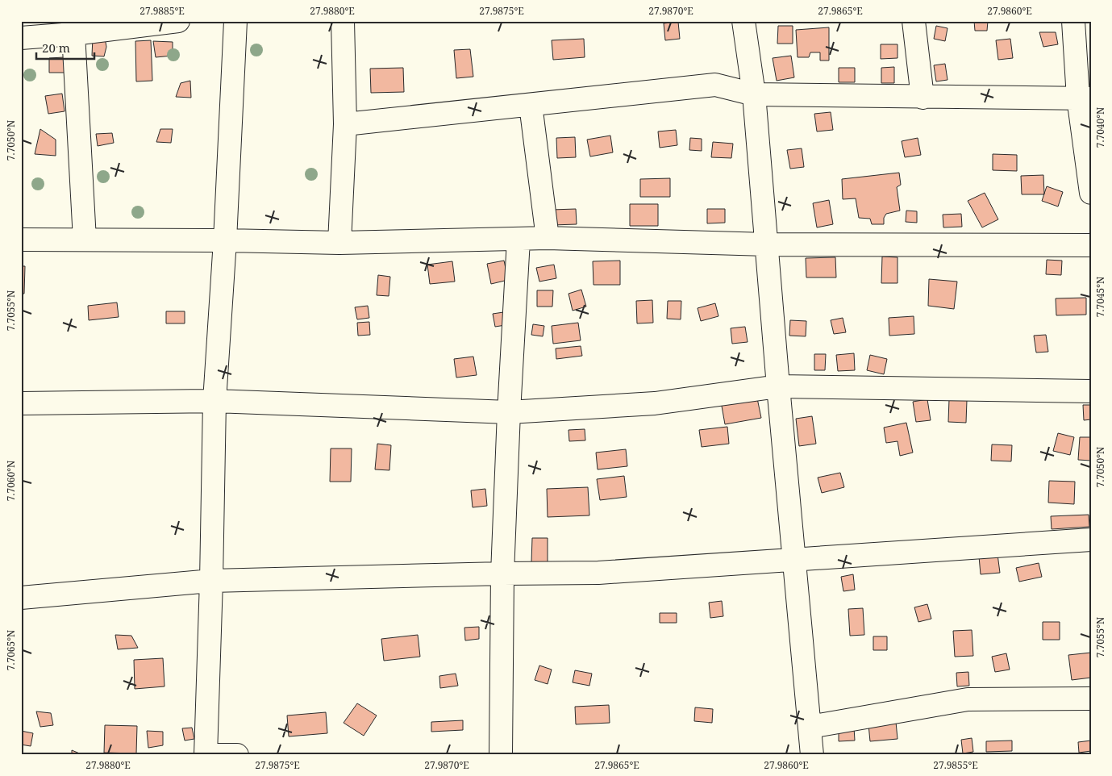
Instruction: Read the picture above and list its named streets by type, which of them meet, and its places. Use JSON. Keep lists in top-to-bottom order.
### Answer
{
  "scale_bar": "20 m",
  "coordinates": [
    "27.9885°E",
    "27.9880°E",
    "27.9875°E",
    "27.9870°E",
    "27.9865°E",
    "27.9860°E",
    "7.7040°N",
    "7.7050°N",
    "7.7045°N",
    "7.7055°N",
    "7.7060°N",
    "7.7065°N",
    "27.9855°E"
  ]
}
